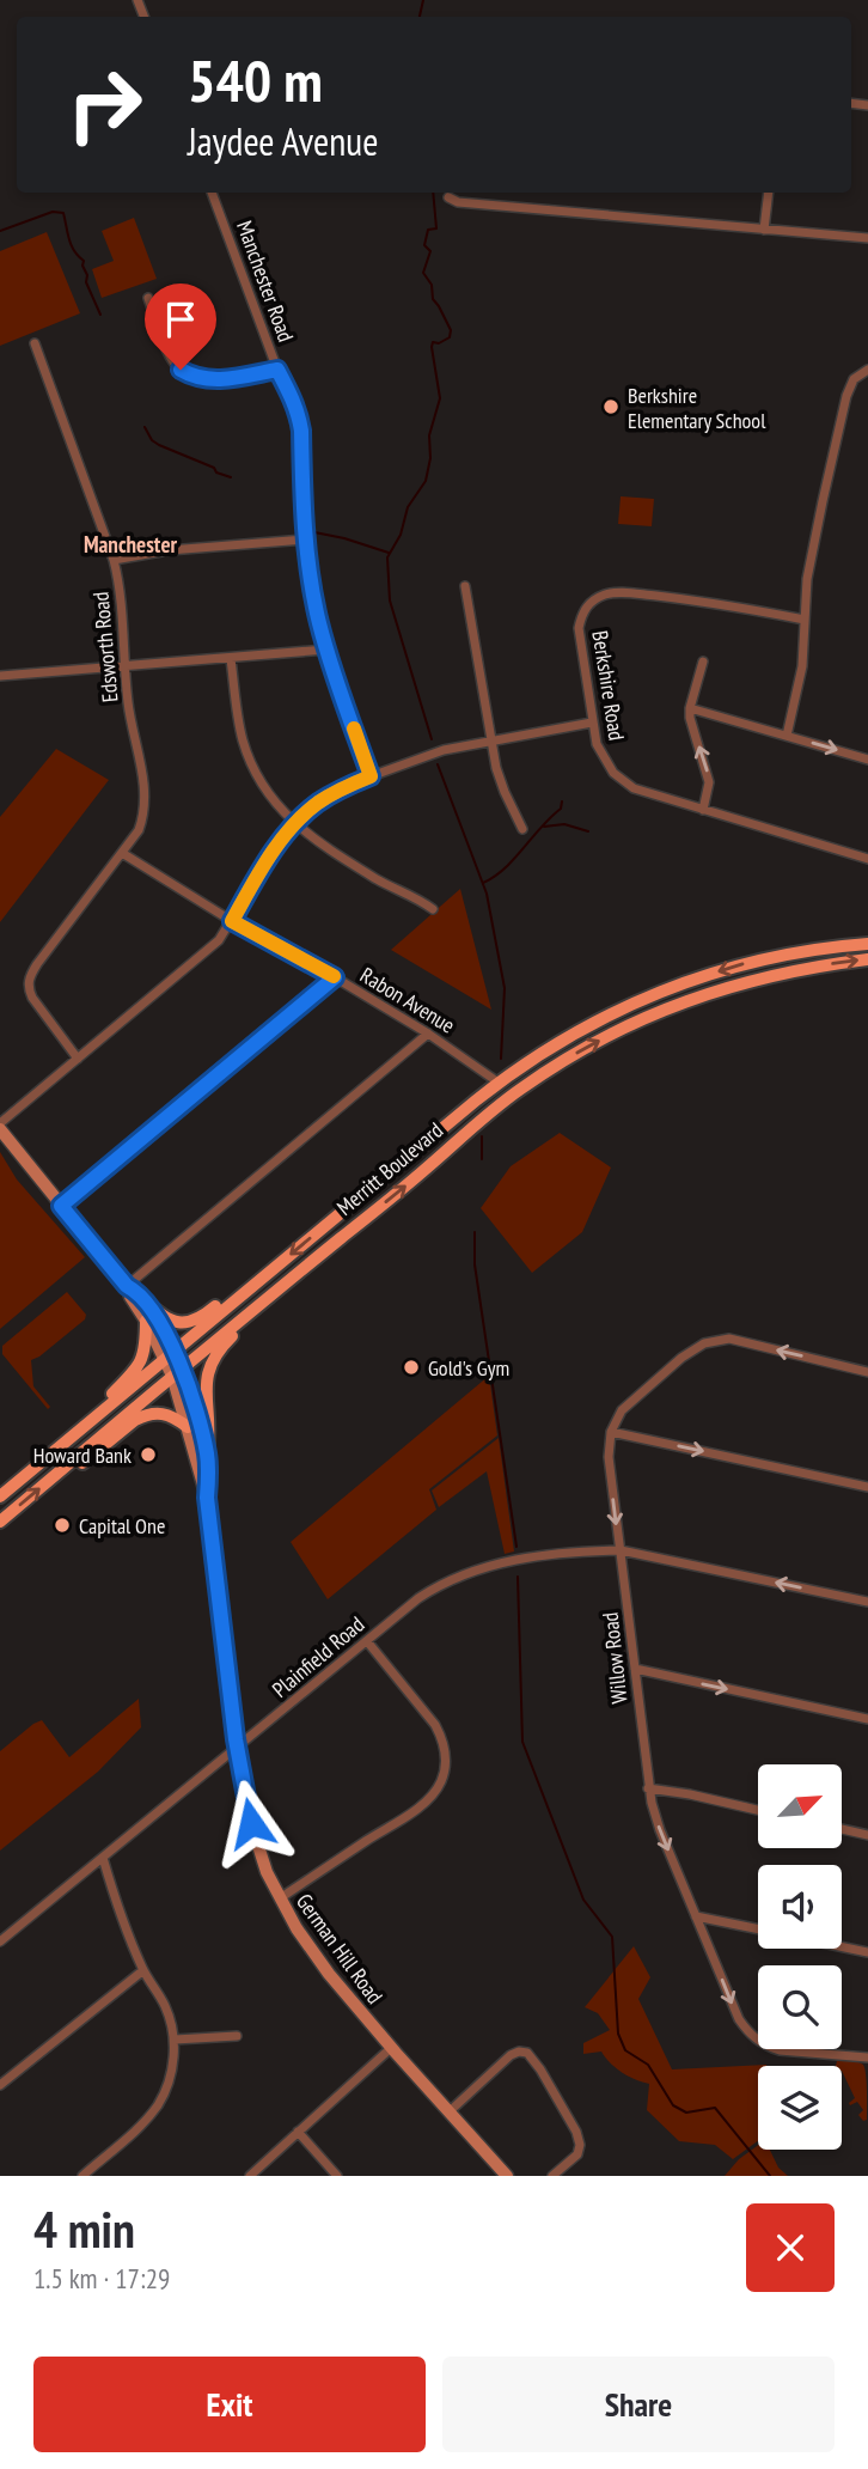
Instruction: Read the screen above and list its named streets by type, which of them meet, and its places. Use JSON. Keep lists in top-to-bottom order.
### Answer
{
  "streets": {
    "main road": ["Merritt Boulevard"],
    "street": [
      "Manchester Road",
      "Edsworth Road",
      "Berkshire Road",
      "Rabon Avenue",
      "Plainfield Road",
      "Willow Road",
      "German Hill Road"
    ]
  },
  "crossings": [
    ["Edsworth Road", "Rabon Avenue"],
    ["Rabon Avenue", "Merritt Boulevard"],
    ["Merritt Boulevard", "German Hill Road"],
    ["Plainfield Road", "Willow Road"],
    ["Plainfield Road", "German Hill Road"]
  ],
  "one_way": ["Willow Road"],
  "districts": ["Manchester"],
  "places": [
    "Berkshire Elementary School",
    "Gold's Gym",
    "Howard Bank",
    "Capital One"
  ],
  "north": "top right",
  "page": {
    "turn": ["540 m", "Jaydee Avenue"],
    "heading": ["4 min", "1.5 km · 17:29"],
    "buttons": ["Exit", "Share"]
  }
}
